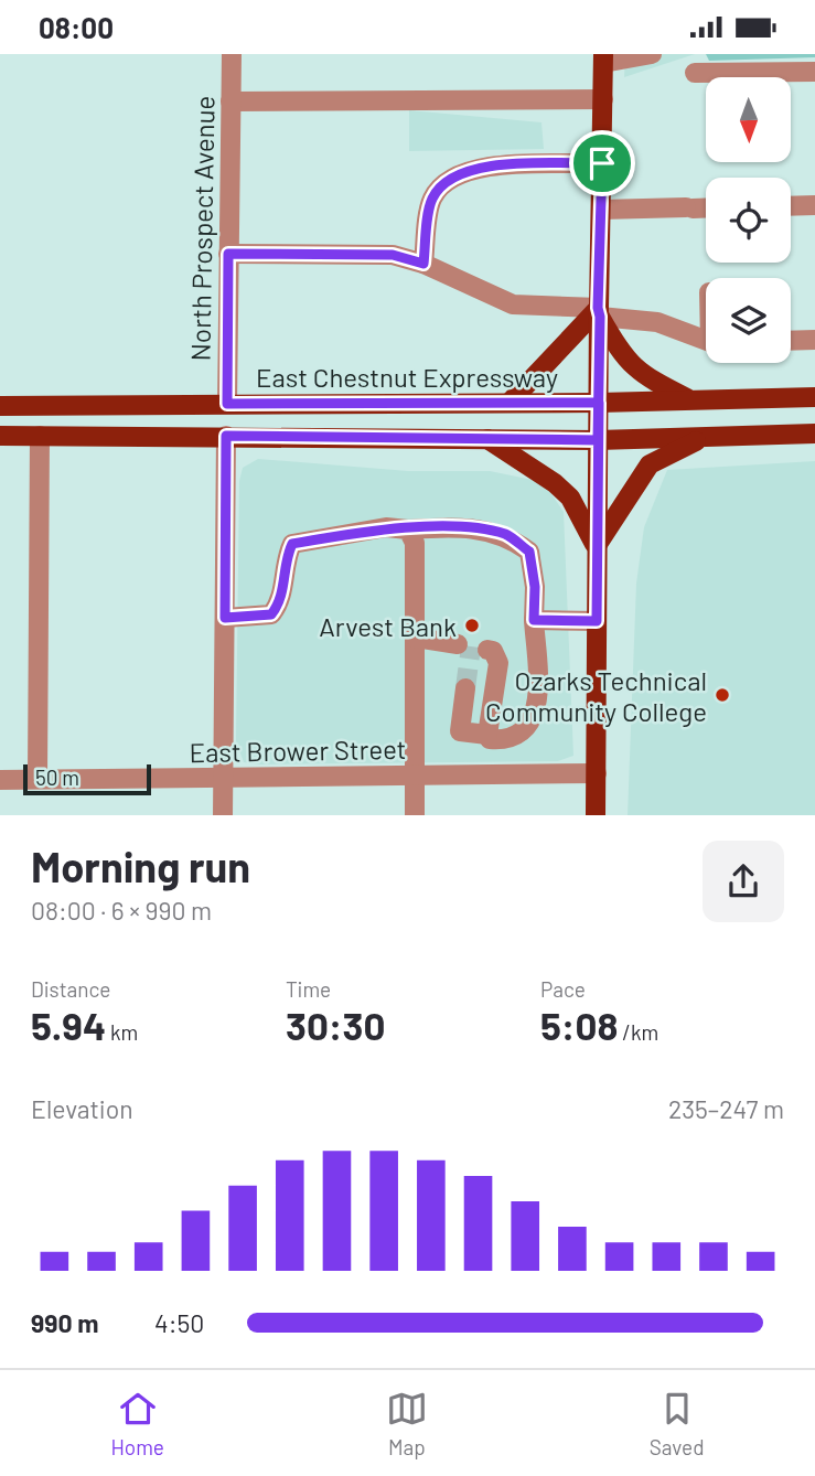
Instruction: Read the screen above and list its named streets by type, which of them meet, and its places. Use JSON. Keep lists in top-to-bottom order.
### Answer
{
  "streets": {
    "main road": ["East Chestnut Expressway"],
    "street": ["North Prospect Avenue", "East Brower Street"]
  },
  "crossings": [
    ["North Prospect Avenue", "East Chestnut Expressway"]
  ],
  "places": ["Arvest Bank", "Ozarks Technical Community College"],
  "scale_bar": "50 m",
  "north": "bottom",
  "page": {
    "status": "08:00",
    "scale": "50 m",
    "heading": ["Morning run", "08:00 · 6 × 990 m"],
    "stats": [
      ["Distance", "5.94 km"],
      ["Time", "30:30"],
      ["Pace", "5:08 /km"]
    ],
    "chart": ["Elevation", "235–247 m"],
    "list": [
      {
        "name": "990 m",
        "note": "4:50"
      }
    ],
    "tabs": ["Home", "Map", "Saved"]
  }
}
